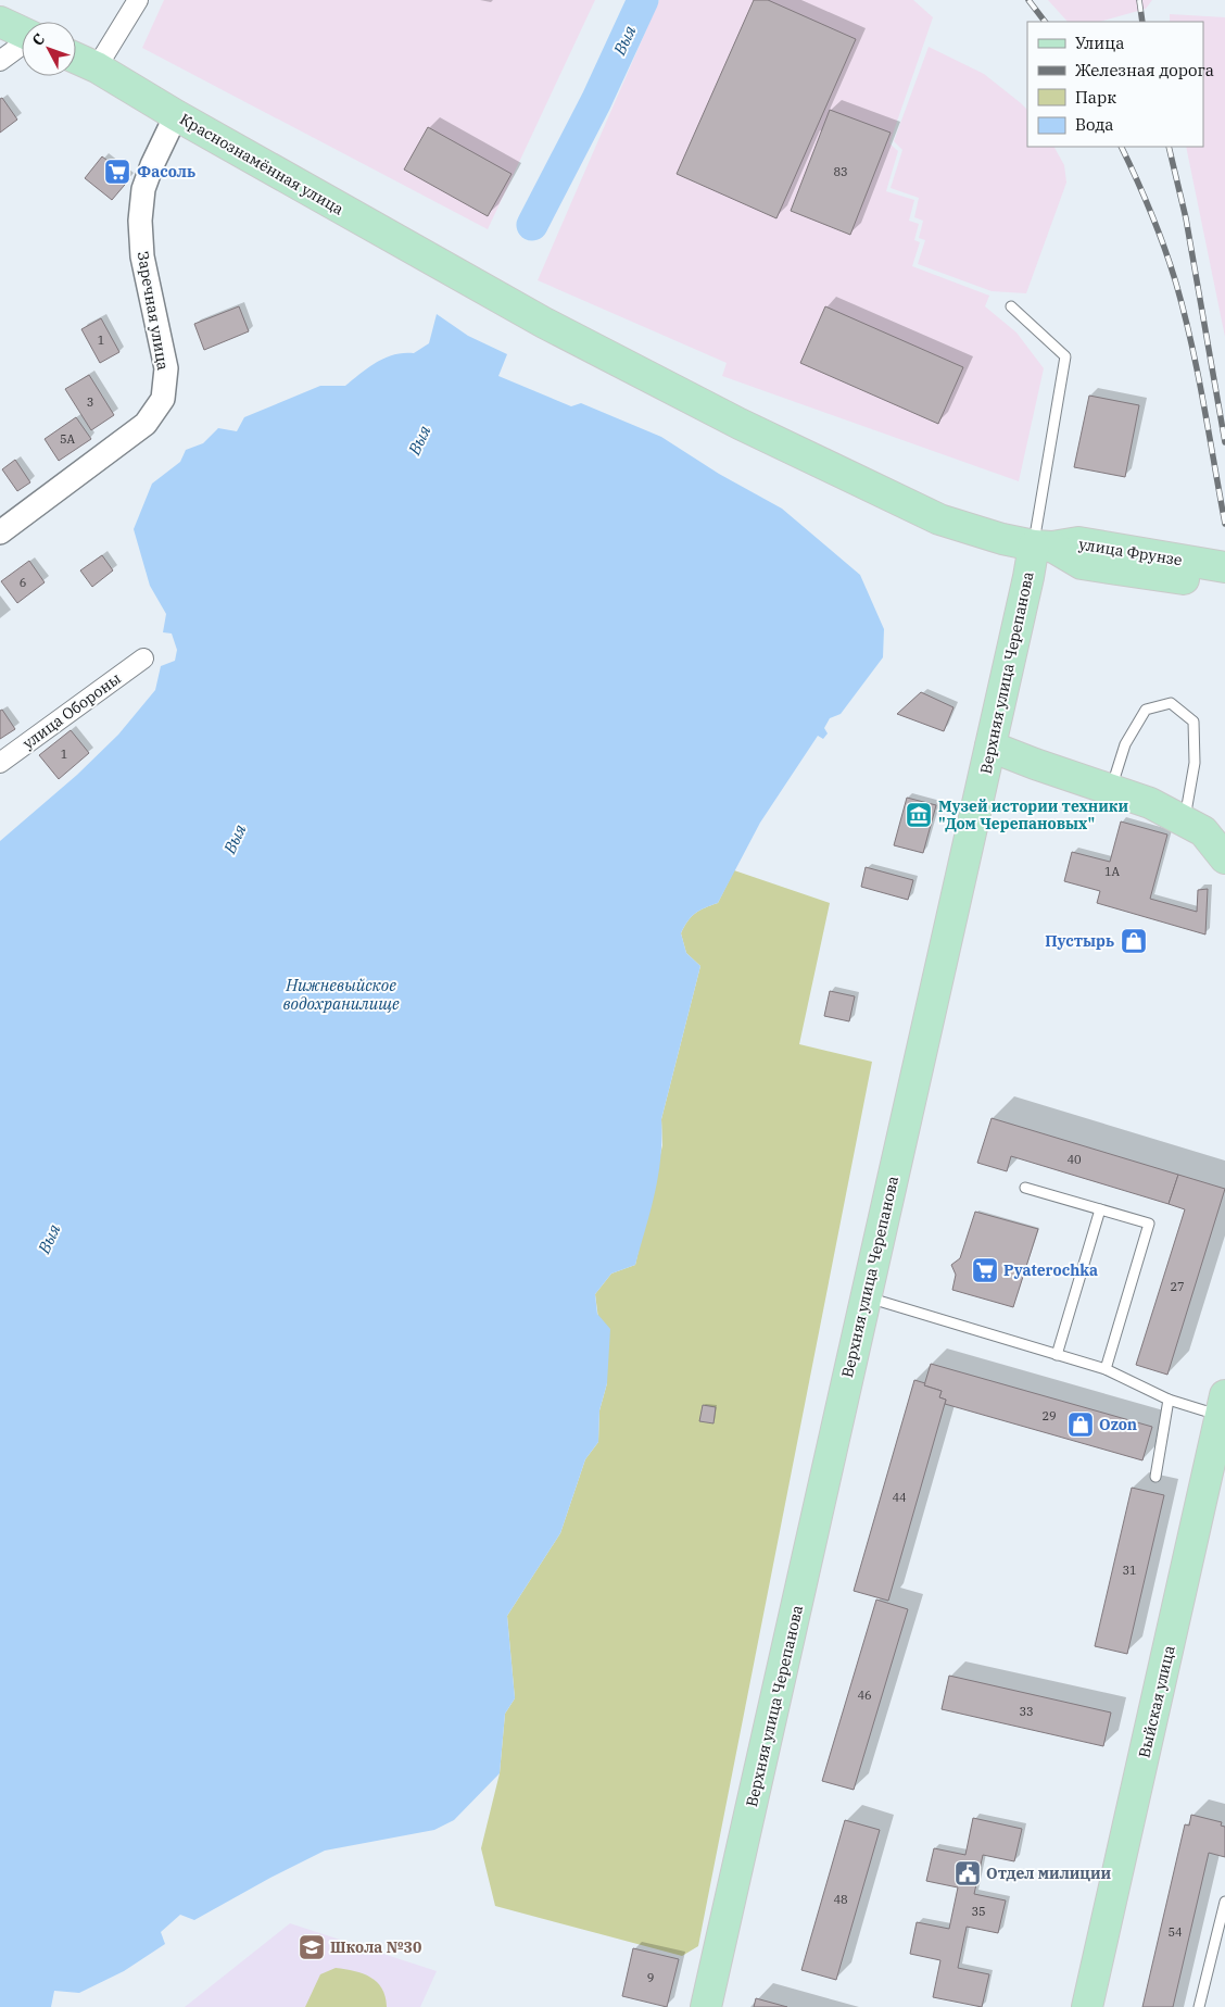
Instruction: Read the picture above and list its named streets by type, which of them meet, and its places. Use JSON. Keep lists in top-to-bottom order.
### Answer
{
  "streets": {
    "main road": [
      "Краснознамённая улица",
      "улица Фрунзе",
      "Верхняя улица Черепанова",
      "Выйская улица"
    ],
    "street": ["Заречная улица", "улица Обороны"]
  },
  "crossings": [
    ["Краснознамённая улица", "Заречная улица"],
    ["Краснознамённая улица", "улица Фрунзе"],
    ["Краснознамённая улица", "Верхняя улица Черепанова"],
    ["улица Фрунзе", "Верхняя улица Черепанова"]
  ],
  "water": ["Выя", "Нижневыйское водохранилище"],
  "places": {
    "supermarket": ["Фасоль", "Pyaterochka"],
    "museum": ["Музей истории техники \"Дом Черепановых\""],
    "shop": ["Пустырь", "Ozon"],
    "public building": ["Отдел милиции"],
    "school or university": ["Школа №30"]
  },
  "house_numbers": [
    "83",
    "1",
    "3",
    "5А",
    "6",
    "1",
    "1А",
    "40",
    "27",
    "29",
    "44",
    "31",
    "46",
    "33",
    "48",
    "35",
    "54",
    "9"
  ],
  "legend": [
    "Улица",
    "Железная дорога",
    "Парк",
    "Вода"
  ],
  "north": "top left"
}
